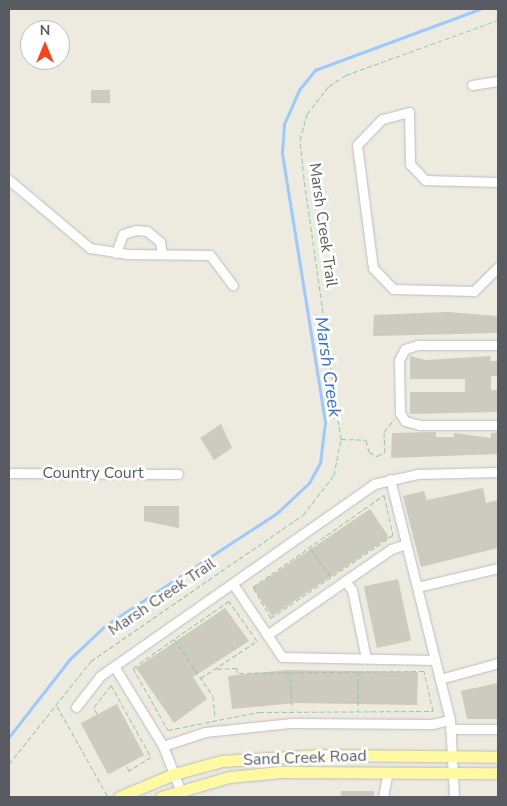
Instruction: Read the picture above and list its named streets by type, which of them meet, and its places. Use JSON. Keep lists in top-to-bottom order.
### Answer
{
  "streets": {
    "main road": ["Sand Creek Road"],
    "street": ["Country Court"],
    "path": ["Marsh Creek Trail"]
  },
  "water": ["Marsh Creek"],
  "north": "top"
}
